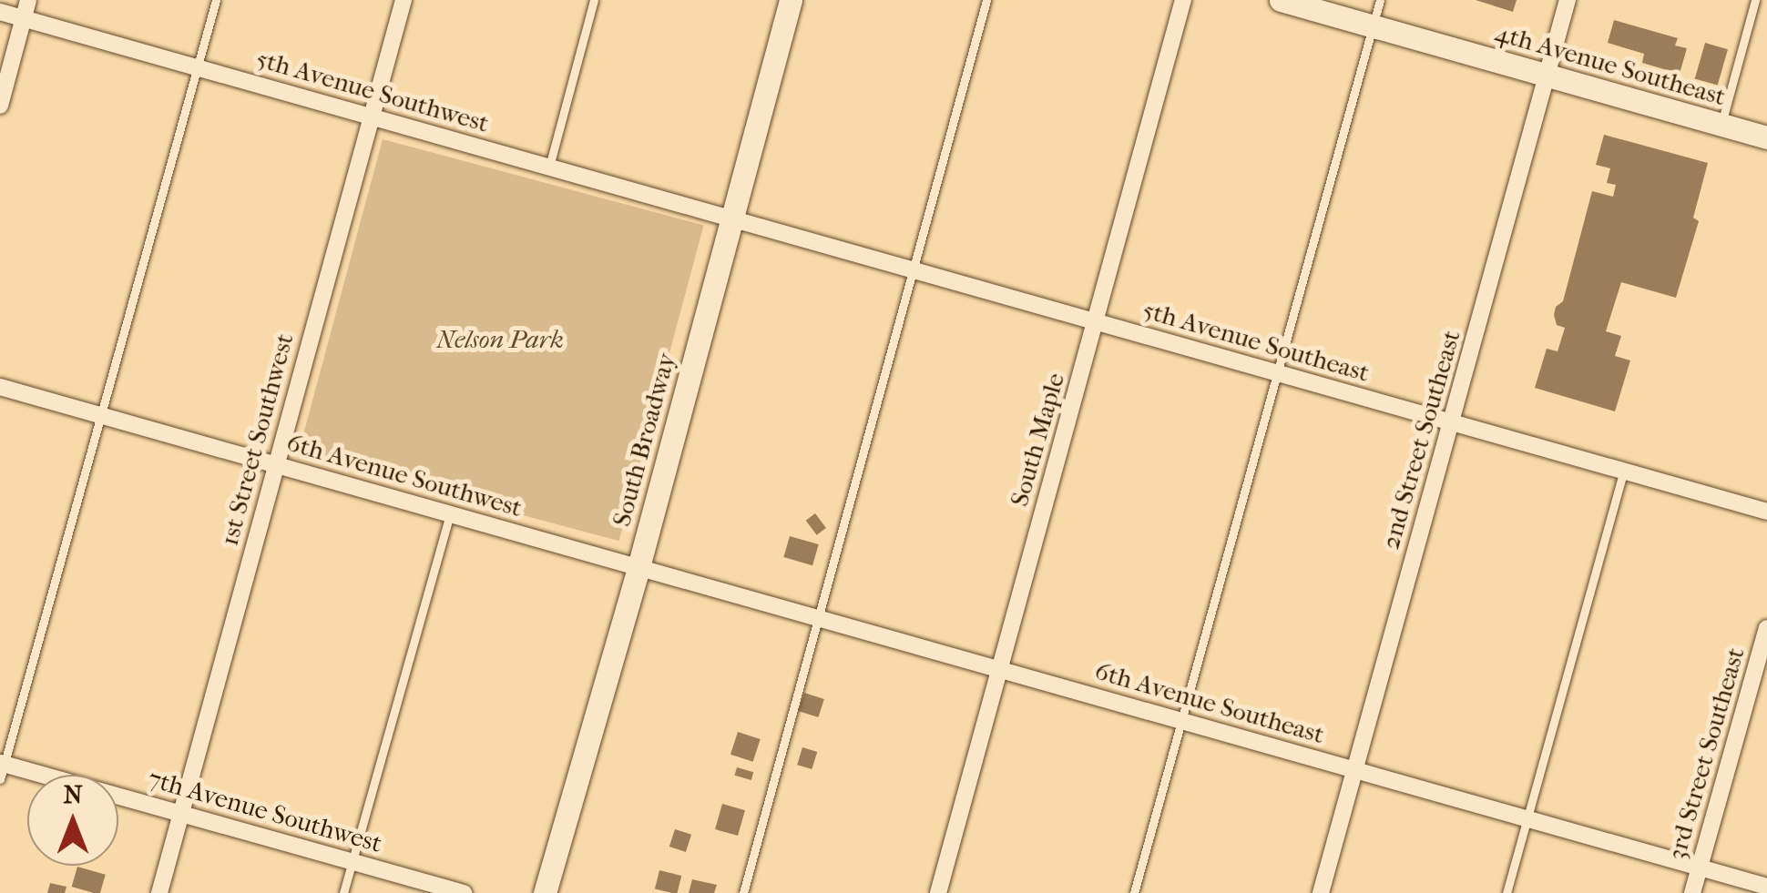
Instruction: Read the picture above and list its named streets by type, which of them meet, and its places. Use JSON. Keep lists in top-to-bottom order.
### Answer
{
  "streets": {
    "street": [
      "4th Avenue Southeast",
      "5th Avenue Southwest",
      "5th Avenue Southeast",
      "1st Street Southwest",
      "South Broadway",
      "South Maple",
      "2nd Street Southeast",
      "6th Avenue Southwest",
      "6th Avenue Southeast",
      "3rd Street Southeast",
      "7th Avenue Southwest"
    ]
  },
  "crossings": [
    ["4th Avenue Southeast", "2nd Street Southeast"],
    ["5th Avenue Southwest", "5th Avenue Southeast"],
    ["5th Avenue Southwest", "1st Street Southwest"],
    ["5th Avenue Southwest", "South Broadway"],
    ["5th Avenue Southeast", "South Broadway"],
    ["5th Avenue Southeast", "South Maple"],
    ["5th Avenue Southeast", "2nd Street Southeast"],
    ["1st Street Southwest", "6th Avenue Southwest"],
    ["1st Street Southwest", "7th Avenue Southwest"],
    ["South Broadway", "6th Avenue Southwest"],
    ["South Broadway", "6th Avenue Southeast"],
    ["South Maple", "6th Avenue Southeast"],
    ["2nd Street Southeast", "6th Avenue Southeast"],
    ["6th Avenue Southwest", "6th Avenue Southeast"],
    ["6th Avenue Southeast", "3rd Street Southeast"]
  ],
  "parks": ["Nelson Park"],
  "north": "top"
}
